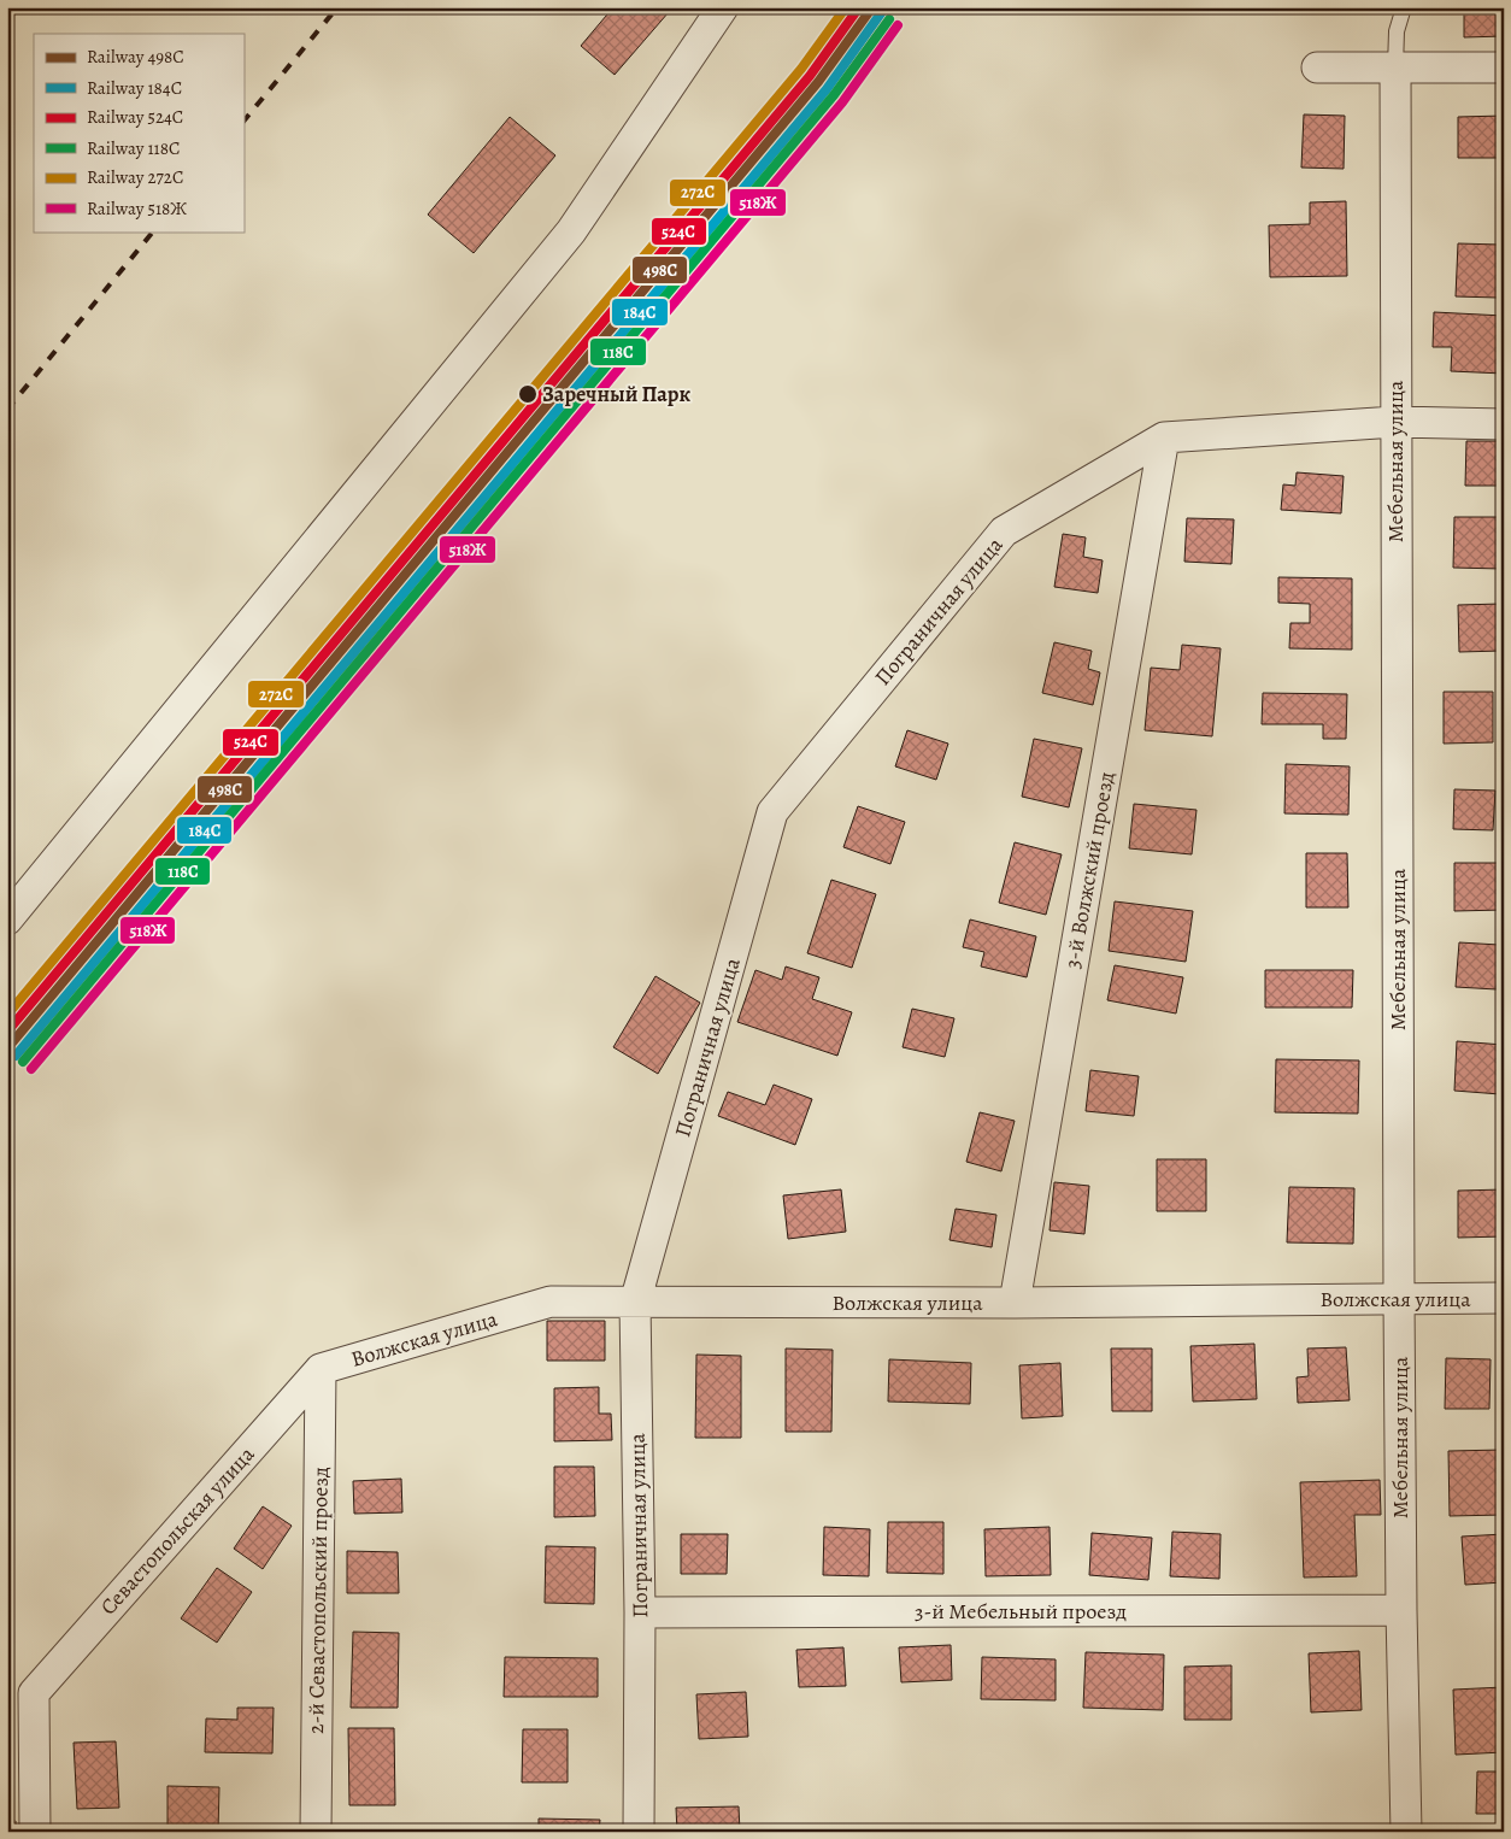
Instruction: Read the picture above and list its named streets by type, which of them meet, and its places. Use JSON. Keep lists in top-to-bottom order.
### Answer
{
  "streets": {
    "street": [
      "Мебельная улица",
      "Пограничная улица",
      "3-й Волжский проезд",
      "Волжская улица",
      "Севастопольская улица",
      "2-й Севастопольский проезд",
      "3-й Мебельный проезд"
    ]
  },
  "crossings": [
    ["Мебельная улица", "Волжская улица"],
    ["Мебельная улица", "3-й Мебельный проезд"],
    ["Пограничная улица", "3-й Волжский проезд"],
    ["Пограничная улица", "Волжская улица"],
    ["Пограничная улица", "3-й Мебельный проезд"],
    ["3-й Волжский проезд", "Волжская улица"],
    ["Волжская улица", "Севастопольская улица"],
    ["Волжская улица", "2-й Севастопольский проезд"],
    ["Севастопольская улица", "2-й Севастопольский проезд"]
  ],
  "places": ["Заречный Парк"],
  "lines": [
    "rail line 498С",
    "rail line 524С",
    "rail line 272С",
    "rail line 184С",
    "rail line 118С",
    "rail line 518Ж"
  ],
  "legend": [
    "Railway 498С",
    "Railway 184С",
    "Railway 524С",
    "Railway 118С",
    "Railway 272С",
    "Railway 518Ж"
  ]
}
